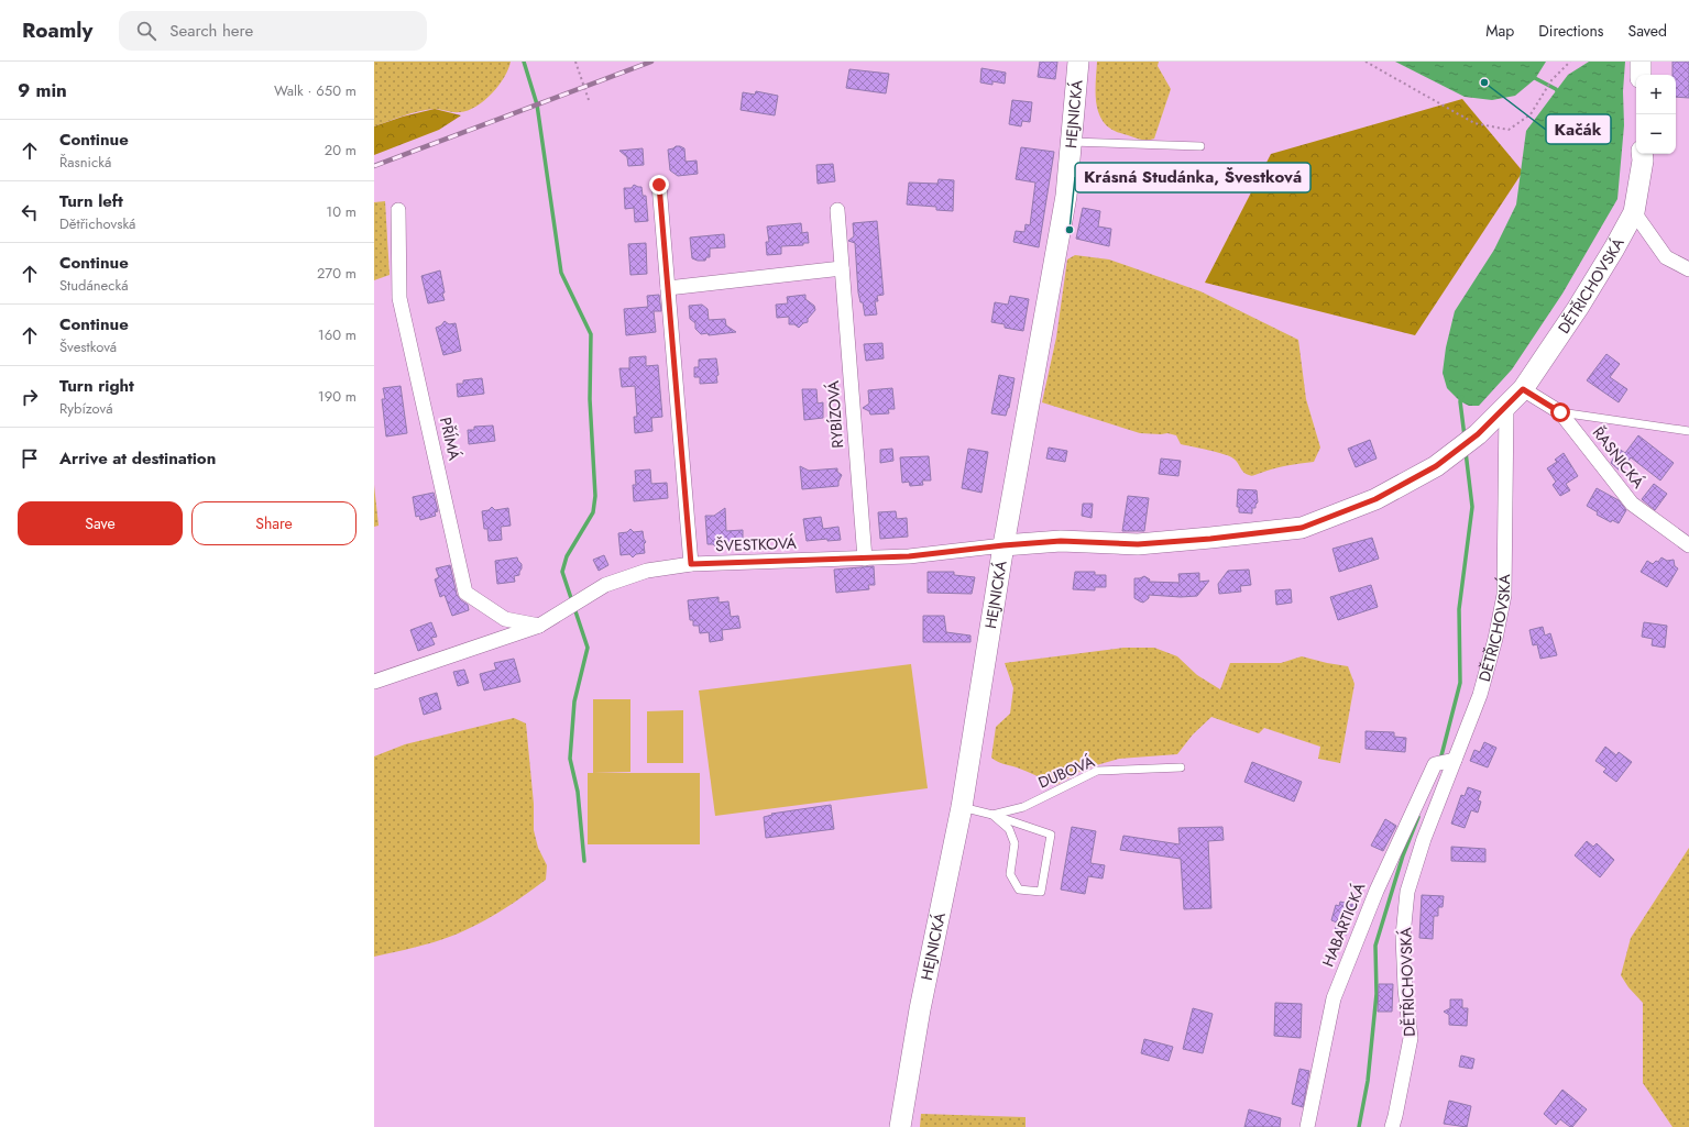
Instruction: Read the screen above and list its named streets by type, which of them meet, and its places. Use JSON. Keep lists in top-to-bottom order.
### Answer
{
  "streets": {
    "main road": ["HEJNICKÁ", "DĚTŘICHOVSKÁ"],
    "street": [
      "RYBÍZOVÁ",
      "PŘÍMÁ",
      "ŘASNICKÁ",
      "ŠVESTKOVÁ",
      "HABARTICKÁ"
    ],
    "lane": ["DUBOVÁ"]
  },
  "crossings": [
    ["HEJNICKÁ", "ŠVESTKOVÁ"],
    ["DĚTŘICHOVSKÁ", "ŘASNICKÁ"],
    ["DĚTŘICHOVSKÁ", "HABARTICKÁ"],
    ["RYBÍZOVÁ", "ŠVESTKOVÁ"],
    ["PŘÍMÁ", "ŠVESTKOVÁ"]
  ],
  "places": ["Kačák", "Krásná Studánka, Švestková"],
  "page": {
    "header": "Roamly",
    "search": "Search here",
    "nav": ["Map", "Directions", "Saved"],
    "heading": ["9 min", "Walk · 650 m"],
    "map_buttons": ["+", "−"],
    "list": [
      ["Continue", "Řasnická", "20 m"],
      ["Turn left", "Dětřichovská", "10 m"],
      ["Continue", "Studánecká", "270 m"],
      ["Continue", "Švestková", "160 m"],
      ["Turn right", "Rybízová", "190 m"],
      "Arrive at destination"
    ],
    "buttons": ["Save", "Share"]
  }
}
